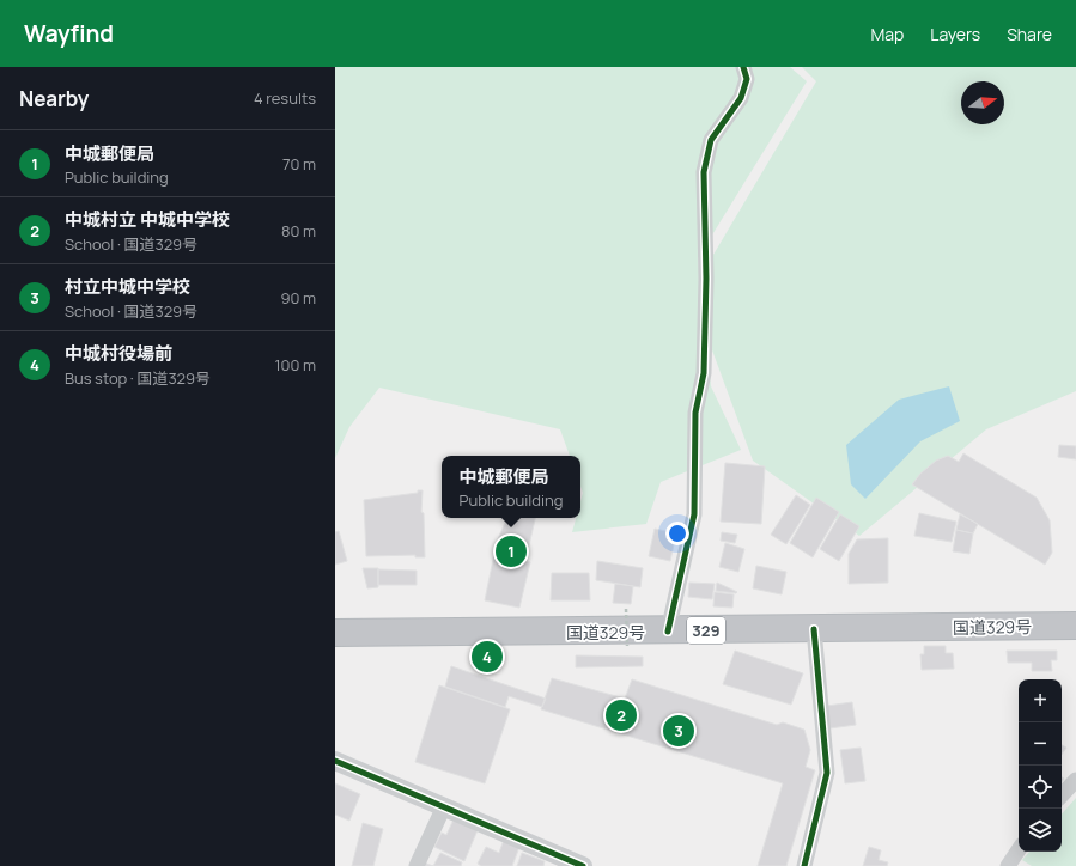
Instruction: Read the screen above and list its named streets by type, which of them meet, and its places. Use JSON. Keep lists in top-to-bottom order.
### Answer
{
  "streets": {
    "highway": ["国道329号", "329"]
  },
  "north": "right",
  "page": {
    "header": "Wayfind",
    "nav": ["Map", "Layers", "Share"],
    "heading": ["Nearby", "4 results"],
    "list": [
      {
        "mark": "1",
        "name": "中城郵便局",
        "note": "Public building",
        "value": "70 m"
      },
      {
        "mark": "2",
        "name": "中城村立 中城中学校",
        "note": "School · 国道329号",
        "value": "80 m"
      },
      {
        "mark": "3",
        "name": "村立中城中学校",
        "note": "School · 国道329号",
        "value": "90 m"
      },
      {
        "mark": "4",
        "name": "中城村役場前",
        "note": "Bus stop · 国道329号",
        "value": "100 m"
      }
    ],
    "popup": ["中城郵便局", "Public building"],
    "pins": [
      "1",
      "4",
      "2",
      "3"
    ],
    "map_buttons": ["+", "−"]
  }
}
